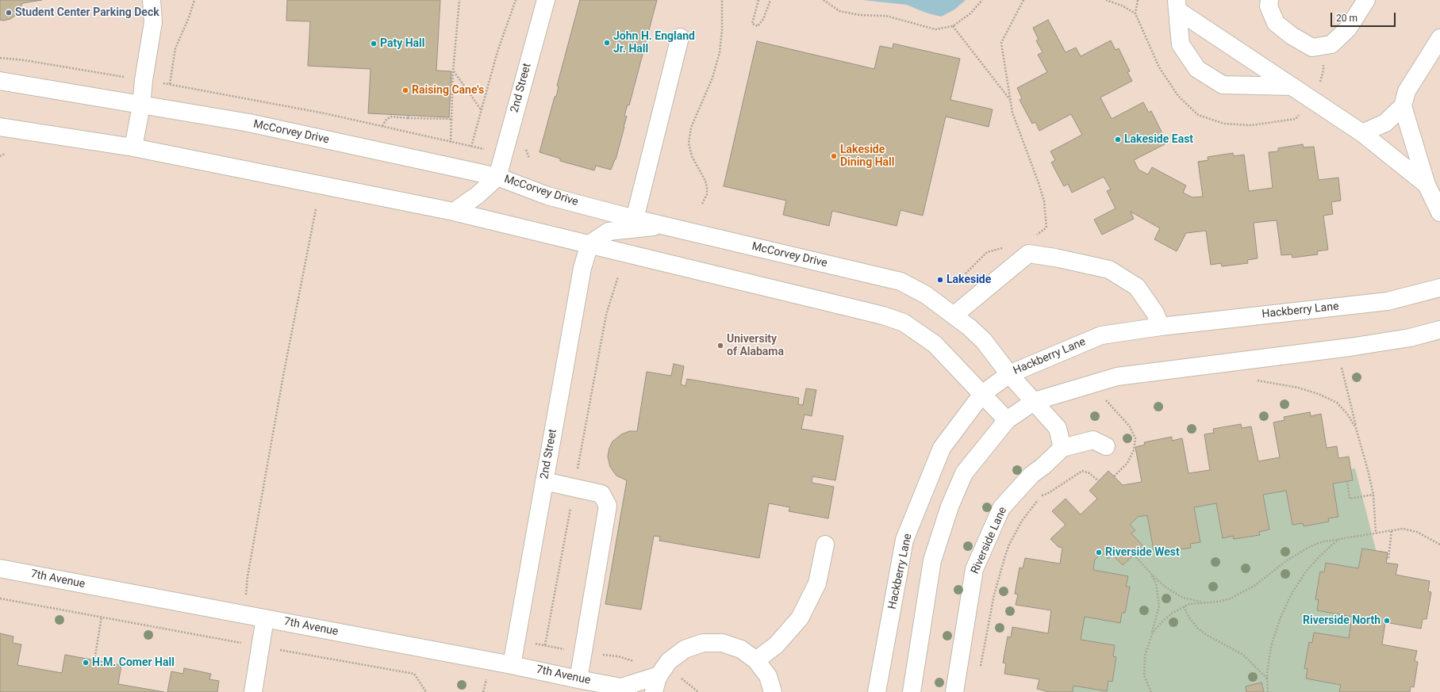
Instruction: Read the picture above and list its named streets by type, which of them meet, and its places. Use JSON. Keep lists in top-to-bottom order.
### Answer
{
  "streets": {
    "street": [
      "2nd Street",
      "McCorvey Drive",
      "Hackberry Lane",
      "Riverside Lane",
      "7th Avenue"
    ]
  },
  "crossings": [
    ["2nd Street", "McCorvey Drive"],
    ["2nd Street", "7th Avenue"],
    ["McCorvey Drive", "Hackberry Lane"]
  ],
  "places": [
    "Student Center Parking Deck",
    "John H. England Jr. Hall",
    "Paty Hall",
    "Raising Cane's",
    "Lakeside East",
    "Lakeside Dining Hall",
    "Lakeside",
    "University of Alabama",
    "Riverside West",
    "Riverside North",
    "H.M. Comer Hall"
  ],
  "scale_bar": "20 m"
}
